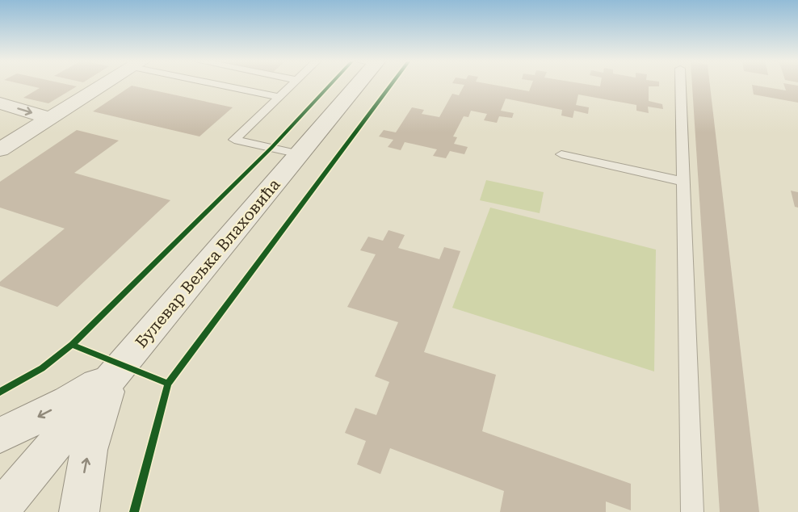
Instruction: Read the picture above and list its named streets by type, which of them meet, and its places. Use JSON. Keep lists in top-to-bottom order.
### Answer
{
  "streets": {
    "main road": ["Булевар Вељка Влаховића"]
  }
}
